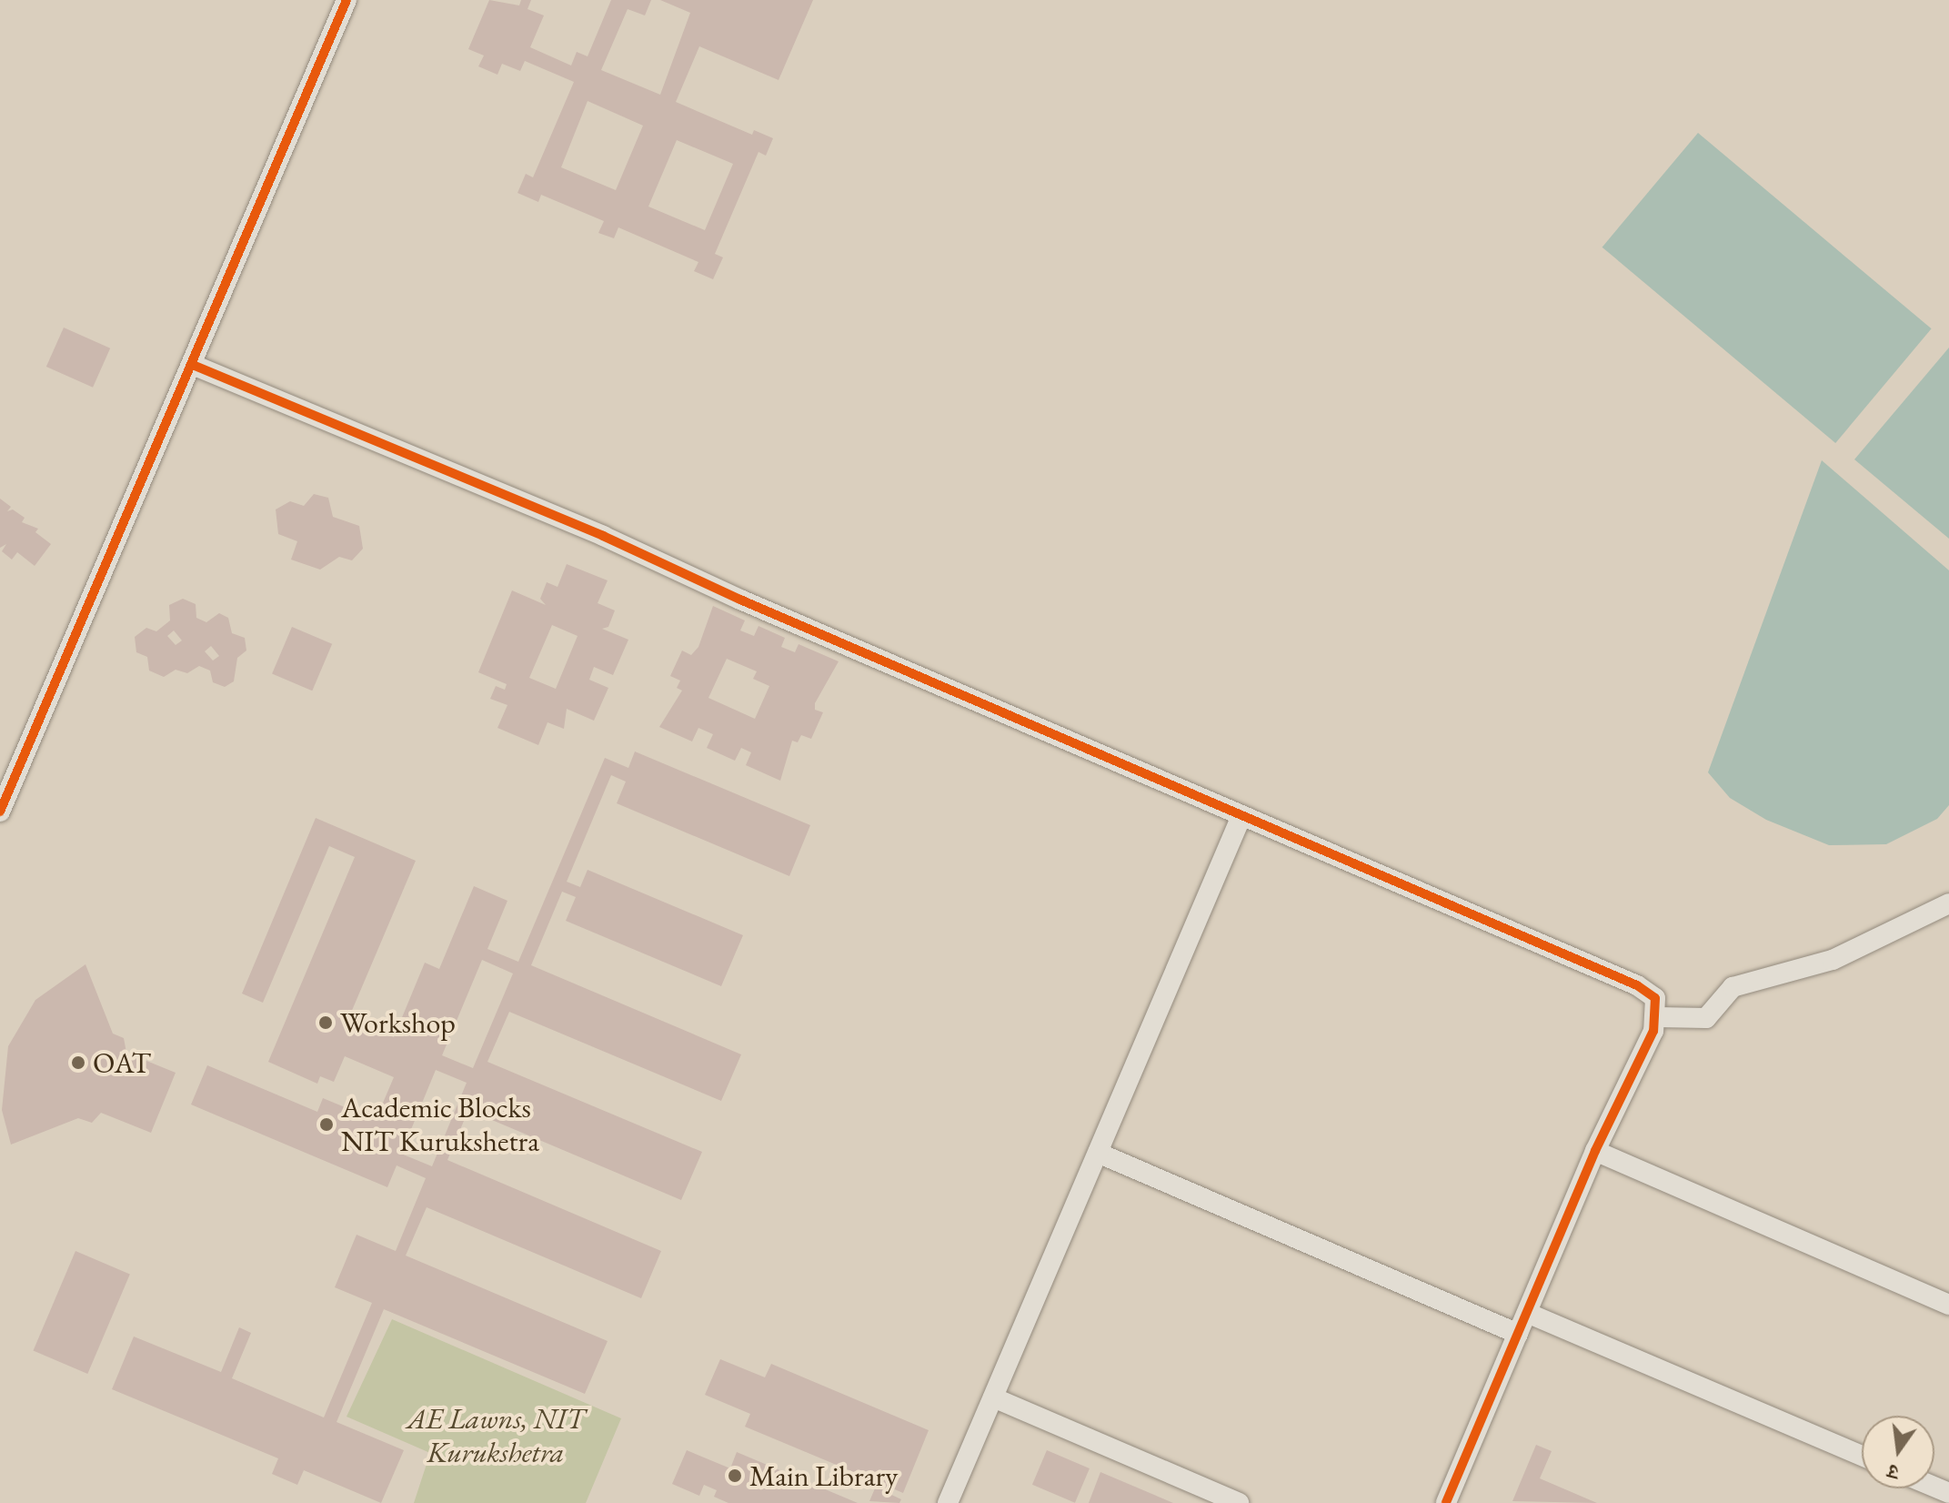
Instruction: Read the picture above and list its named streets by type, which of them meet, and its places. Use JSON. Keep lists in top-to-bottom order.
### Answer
{
  "parks": ["AE Lawns, NIT Kurukshetra"],
  "places": [
    "Workshop",
    "OAT",
    "Academic Blocks NIT Kurukshetra",
    "Main Library"
  ],
  "north": "bottom"
}
